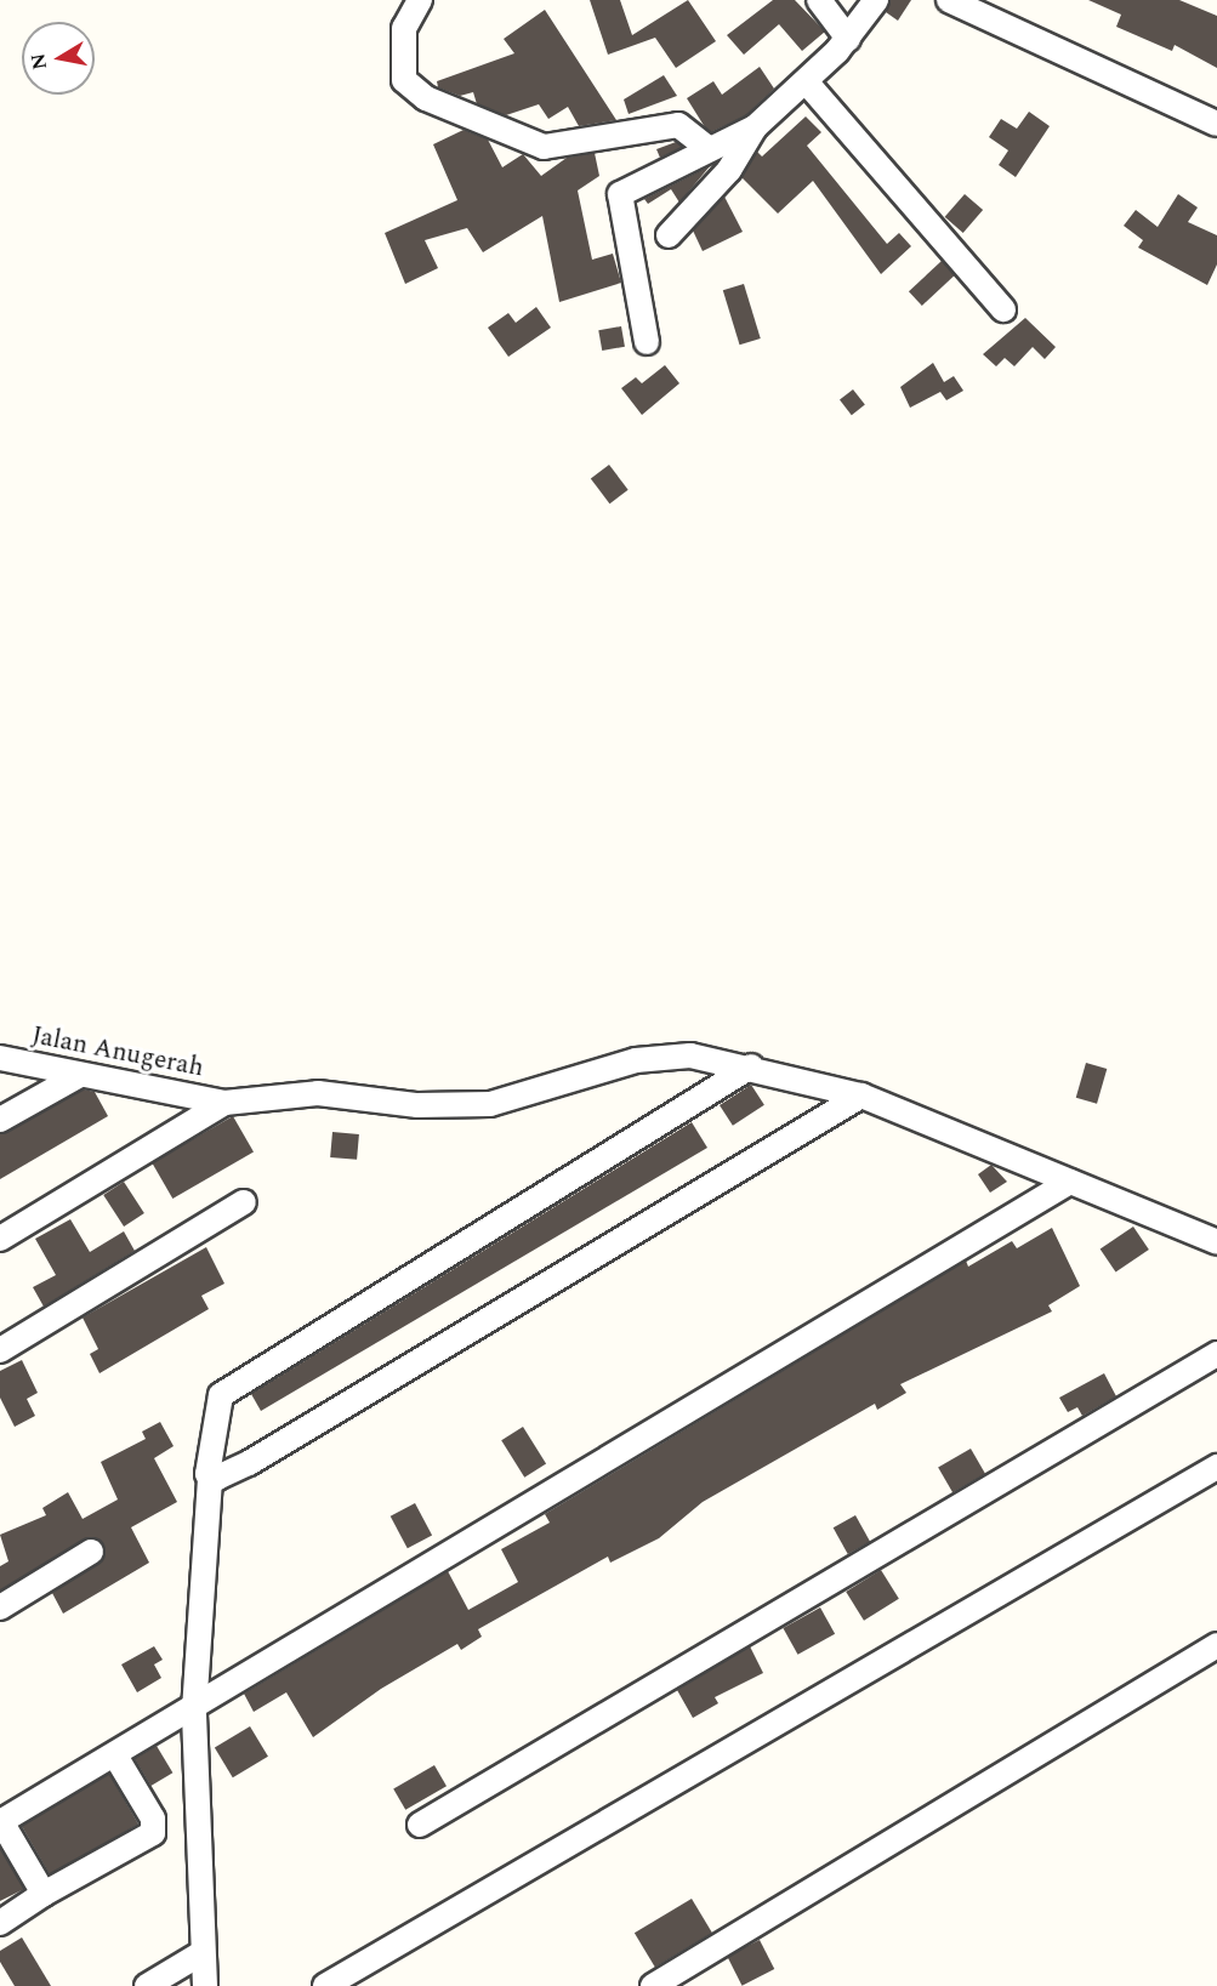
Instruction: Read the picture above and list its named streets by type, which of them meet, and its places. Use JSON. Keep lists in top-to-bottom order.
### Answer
{
  "streets": {
    "street": ["Jalan Anugerah"]
  },
  "north": "left"
}
